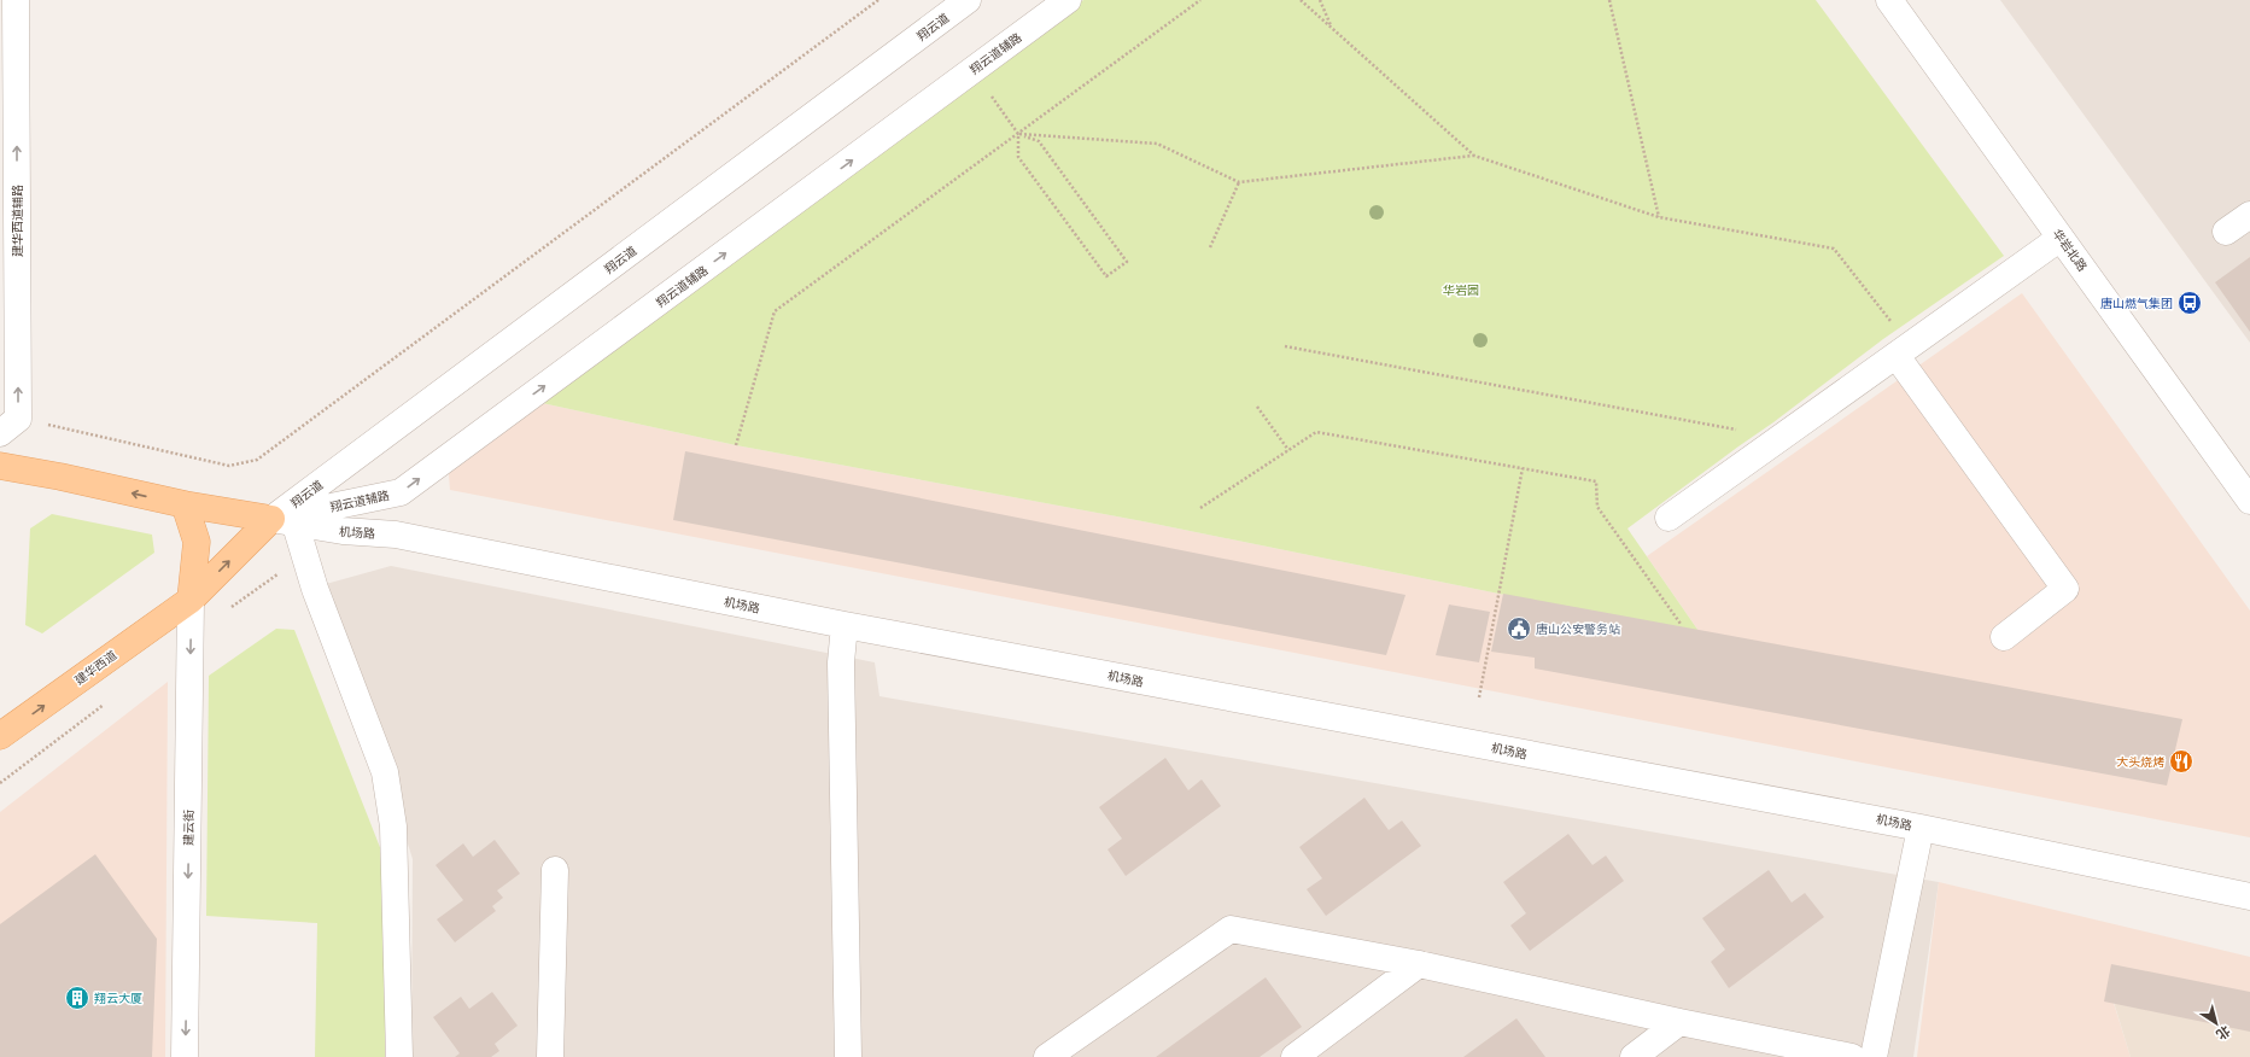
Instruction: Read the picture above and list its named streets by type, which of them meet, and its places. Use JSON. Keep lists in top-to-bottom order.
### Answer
{
  "streets": {
    "main road": ["机场路", "建华西道"],
    "street": [
      "翔云道",
      "翔云道辅路",
      "建华西道辅路",
      "华岩北路",
      "建云街"
    ]
  },
  "crossings": [
    ["翔云道", "翔云道辅路"],
    ["翔云道", "机场路"],
    ["翔云道", "建华西道"],
    ["翔云道辅路", "机场路"],
    ["翔云道辅路", "建华西道"],
    ["机场路", "建华西道"],
    ["建华西道", "建云街"]
  ],
  "one_way": ["翔云道辅路", "建华西道辅路", "建华西道"],
  "parks": ["华岩园"],
  "places": {
    "bus stop": ["唐山燃气集团"],
    "public building": ["唐山公安警务站"],
    "restaurant": ["大头烧烤"],
    "building": ["翔云大厦"]
  },
  "north": "bottom right"
}
